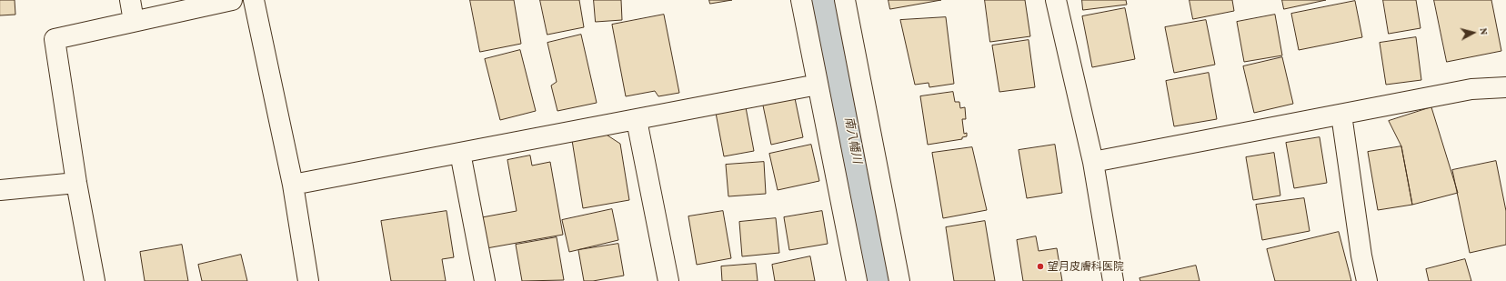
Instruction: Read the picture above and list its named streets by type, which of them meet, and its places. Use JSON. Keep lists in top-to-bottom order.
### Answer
{
  "water": ["南八幡川"],
  "places": ["望月皮膚科医院"],
  "north": "right"
}
